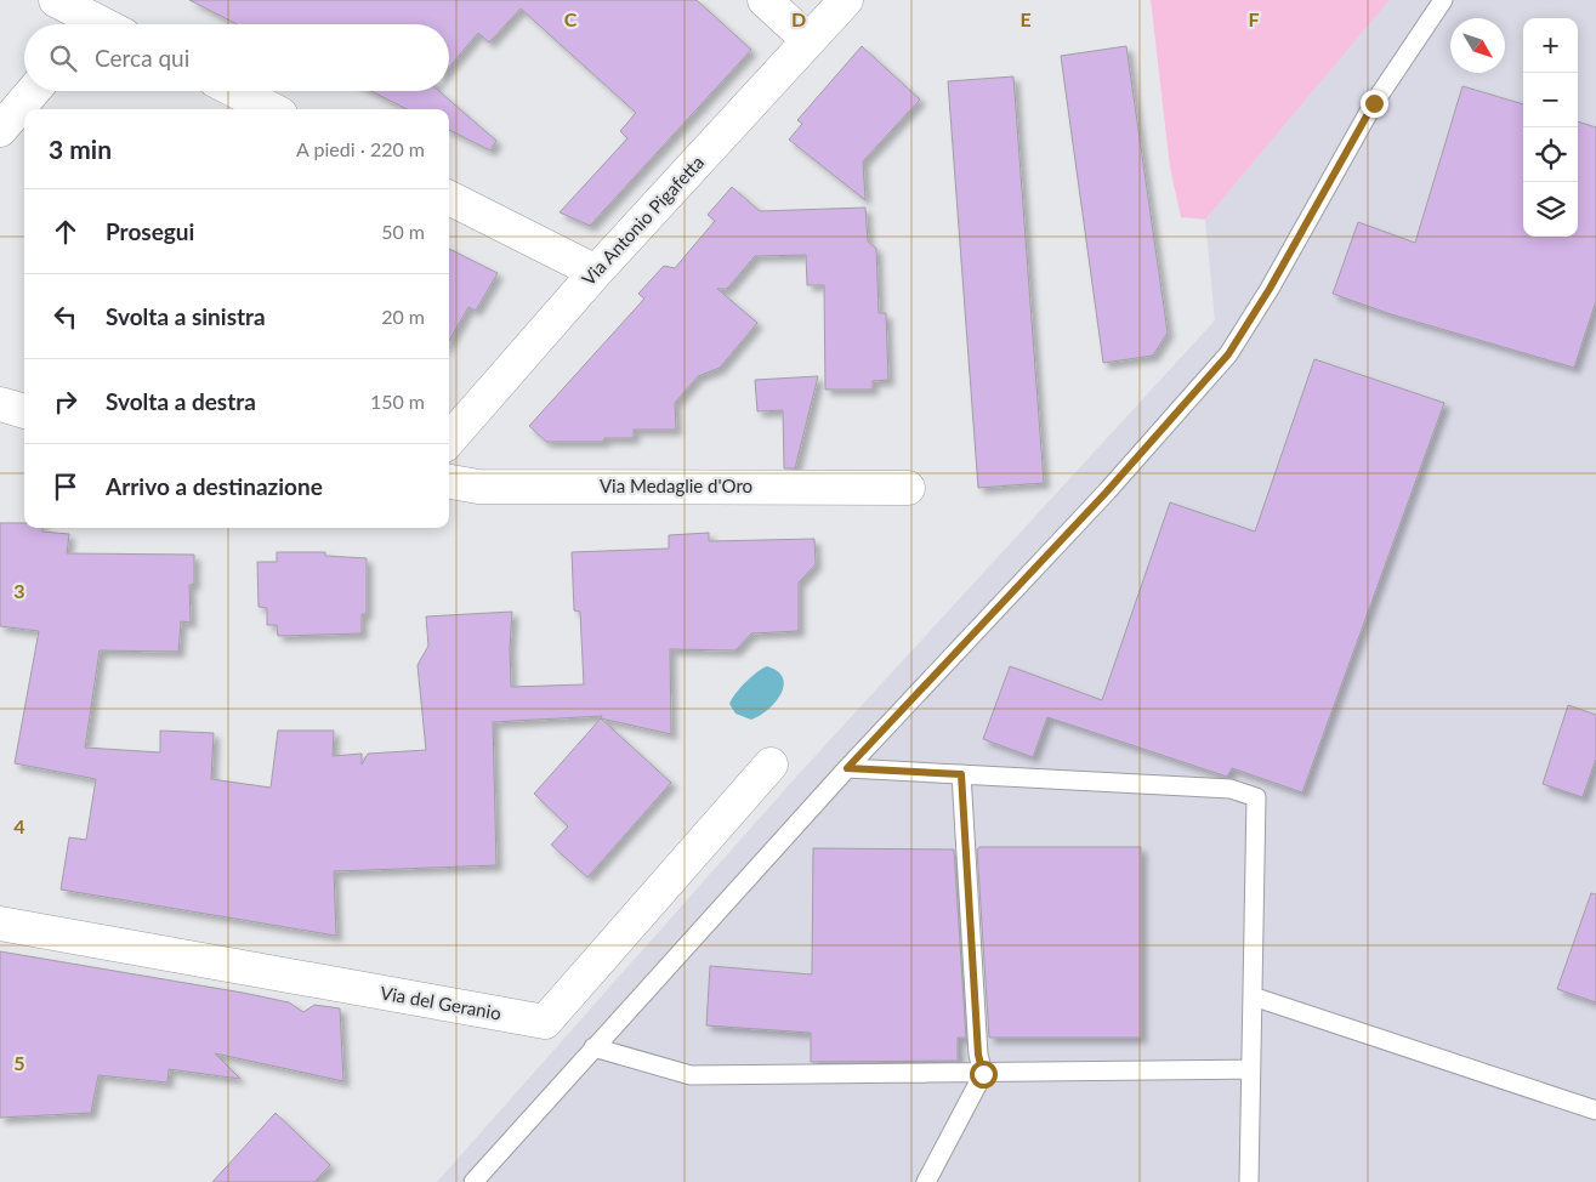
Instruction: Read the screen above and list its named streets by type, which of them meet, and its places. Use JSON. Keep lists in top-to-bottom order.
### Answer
{
  "streets": {
    "street": ["Via Antonio Pigafetta", "Via Medaglie d'Oro", "Via del Geranio"]
  },
  "north": "bottom right",
  "page": {
    "map_buttons": ["+", "−"],
    "search": "Cerca qui",
    "heading": ["3 min", "A piedi · 220 m"],
    "list": [
      ["Prosegui", "50 m"],
      ["Svolta a sinistra", "20 m"],
      ["Svolta a destra", "150 m"],
      "Arrivo a destinazione"
    ]
  },
  "grid": {
    "columns": [
      "C",
      "D",
      "E",
      "F"
    ],
    "rows": ["3", "4", "5"]
  }
}
